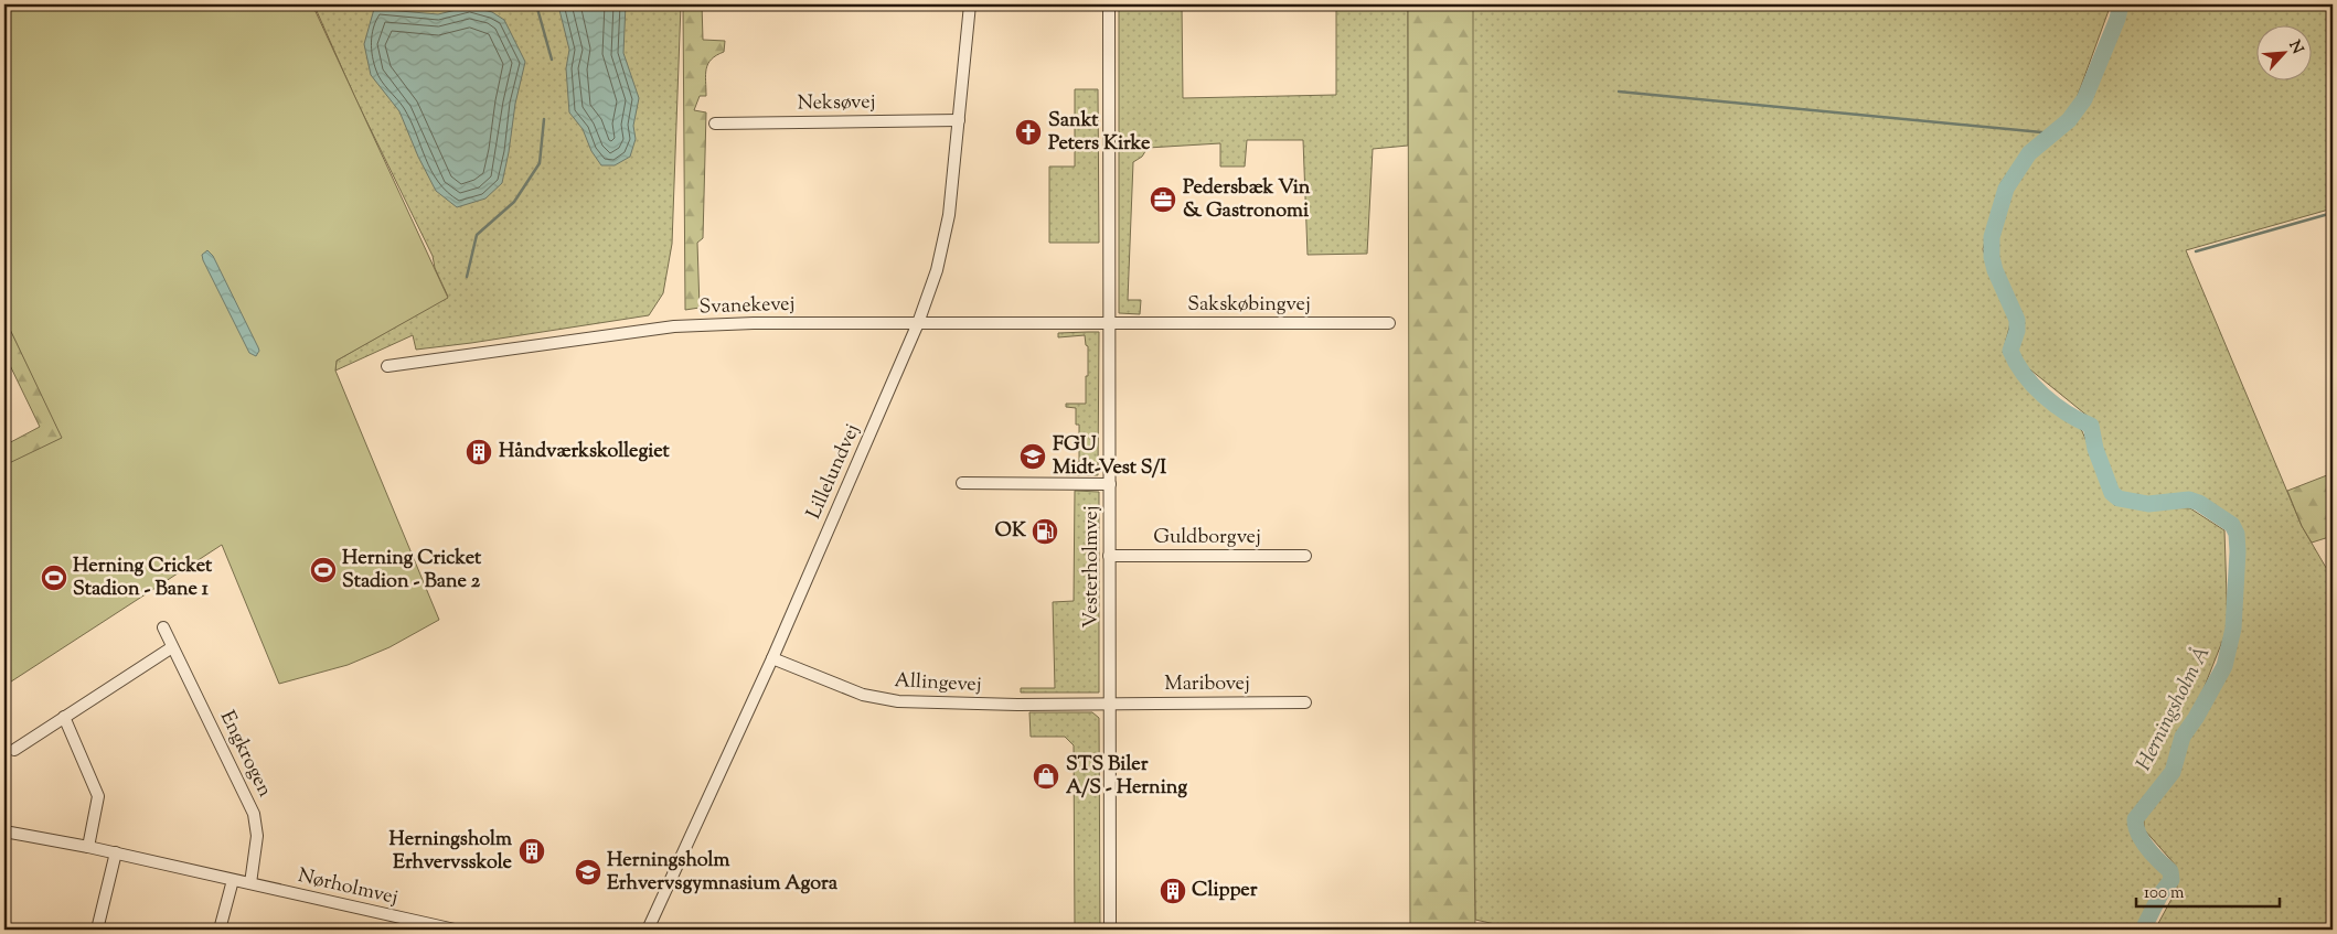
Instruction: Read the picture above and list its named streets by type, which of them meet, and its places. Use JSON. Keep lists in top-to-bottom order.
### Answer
{
  "streets": {
    "street": [
      "Neksøvej",
      "Sakskøbingvej",
      "Svanekevej",
      "Lillelundvej",
      "Guldborgvej",
      "Vesterholmvej",
      "Allingevej",
      "Maribovej",
      "Engkrogen",
      "Nørholmvej"
    ]
  },
  "crossings": [
    ["Neksøvej", "Lillelundvej"],
    ["Sakskøbingvej", "Svanekevej"],
    ["Sakskøbingvej", "Vesterholmvej"],
    ["Svanekevej", "Lillelundvej"],
    ["Svanekevej", "Vesterholmvej"],
    ["Lillelundvej", "Allingevej"],
    ["Guldborgvej", "Vesterholmvej"],
    ["Vesterholmvej", "Allingevej"],
    ["Vesterholmvej", "Maribovej"],
    ["Allingevej", "Maribovej"],
    ["Engkrogen", "Nørholmvej"]
  ],
  "water": ["Herningsholm Å"],
  "places": {
    "church": ["Sankt Peters Kirke"],
    "office": ["Pedersbæk Vin & Gastronomi"],
    "building": ["Håndværkskollegiet", "Herningsholm Erhvervsskole", "Clipper"],
    "school or university": ["FGU Midt-Vest S/I", "Herningsholm Erhvervsgymnasium Agora"],
    "fuel station": ["OK"],
    "sports": ["Herning Cricket Stadion - Bane 2", "Herning Cricket Stadion - Bane 1"],
    "shop": ["STS Biler A/S - Herning"]
  },
  "scale_bar": "100 m",
  "north": "top right"
}
